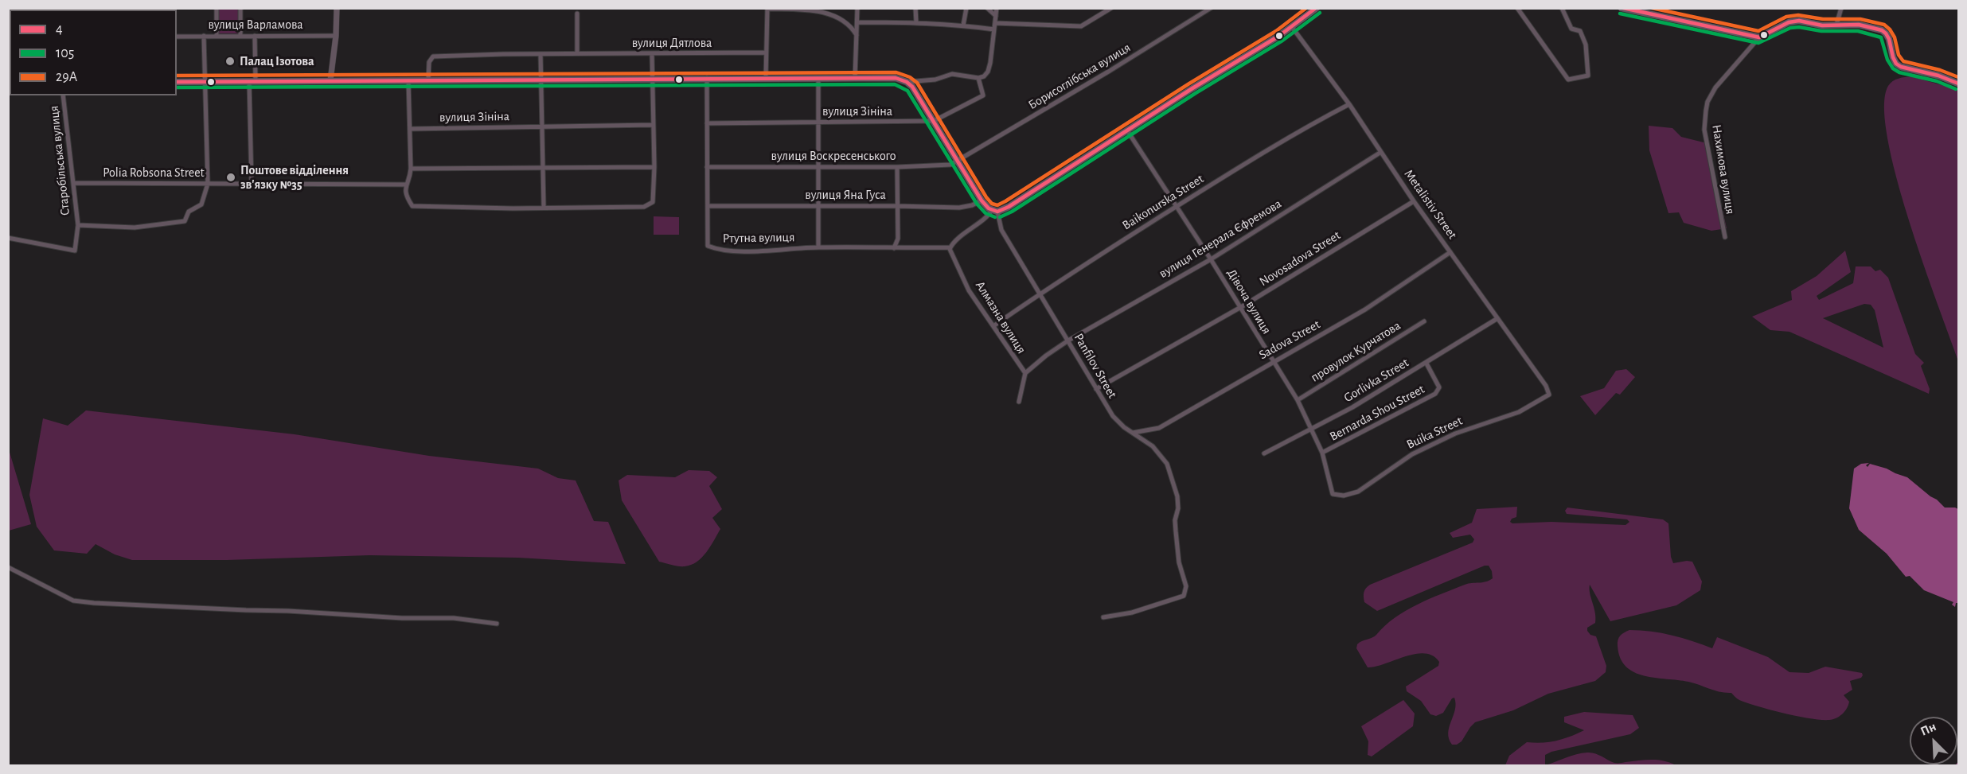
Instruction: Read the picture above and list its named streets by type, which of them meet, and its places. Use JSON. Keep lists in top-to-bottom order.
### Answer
{
  "streets": {
    "street": [
      "вулиця Варламова",
      "вулиця Дятлова",
      "Борисоглібська вулиця",
      "вулиця Зініна",
      "вулиця Воскресенського",
      "Старобільська вулиця",
      "Нахимова вулиця",
      "Polia Robsona Street",
      "вулиця Яна Гуса",
      "Baikonurska Street",
      "Metalistiv Street",
      "Ртутна вулиця",
      "вулиця Генерала Єфремова",
      "Novosadova Street",
      "Дівоча вулиця",
      "Алмазна вулиця",
      "Sadova Street",
      "провулок Курчатова",
      "Panfilov Street",
      "Gorlivka Street",
      "Bernarda Shou Street",
      "Buika Street"
    ]
  },
  "crossings": [
    ["Борисоглібська вулиця", "вулиця Воскресенського"],
    ["вулиця Зініна", "Ртутна вулиця"],
    ["вулиця Воскресенського", "Ртутна вулиця"],
    ["Старобільська вулиця", "Polia Robsona Street"],
    ["вулиця Яна Гуса", "Ртутна вулиця"],
    ["Baikonurska Street", "Metalistiv Street"],
    ["Baikonurska Street", "Дівоча вулиця"],
    ["Baikonurska Street", "Алмазна вулиця"],
    ["Baikonurska Street", "Panfilov Street"],
    ["Metalistiv Street", "вулиця Генерала Єфремова"],
    ["Metalistiv Street", "Novosadova Street"],
    ["Metalistiv Street", "Sadova Street"],
    ["Metalistiv Street", "Gorlivka Street"],
    ["Metalistiv Street", "Buika Street"],
    ["Ртутна вулиця", "Алмазна вулиця"],
    ["вулиця Генерала Єфремова", "Дівоча вулиця"],
    ["вулиця Генерала Єфремова", "Алмазна вулиця"],
    ["вулиця Генерала Єфремова", "Panfilov Street"],
    ["Novosadova Street", "Дівоча вулиця"],
    ["Novosadova Street", "Panfilov Street"],
    ["Дівоча вулиця", "Sadova Street"],
    ["Дівоча вулиця", "провулок Курчатова"],
    ["Дівоча вулиця", "Gorlivka Street"],
    ["Дівоча вулиця", "Bernarda Shou Street"],
    ["Дівоча вулиця", "Buika Street"],
    ["Алмазна вулиця", "Panfilov Street"],
    ["Sadova Street", "Panfilov Street"],
    ["Gorlivka Street", "Bernarda Shou Street"]
  ],
  "places": ["Палац Ізотова", "Поштове відділення зв'язку №35"],
  "lines": ["transit line 4", "transit line 29A", "transit line 105"],
  "legend": ["4", "105", "29A"],
  "north": "top left"
}
